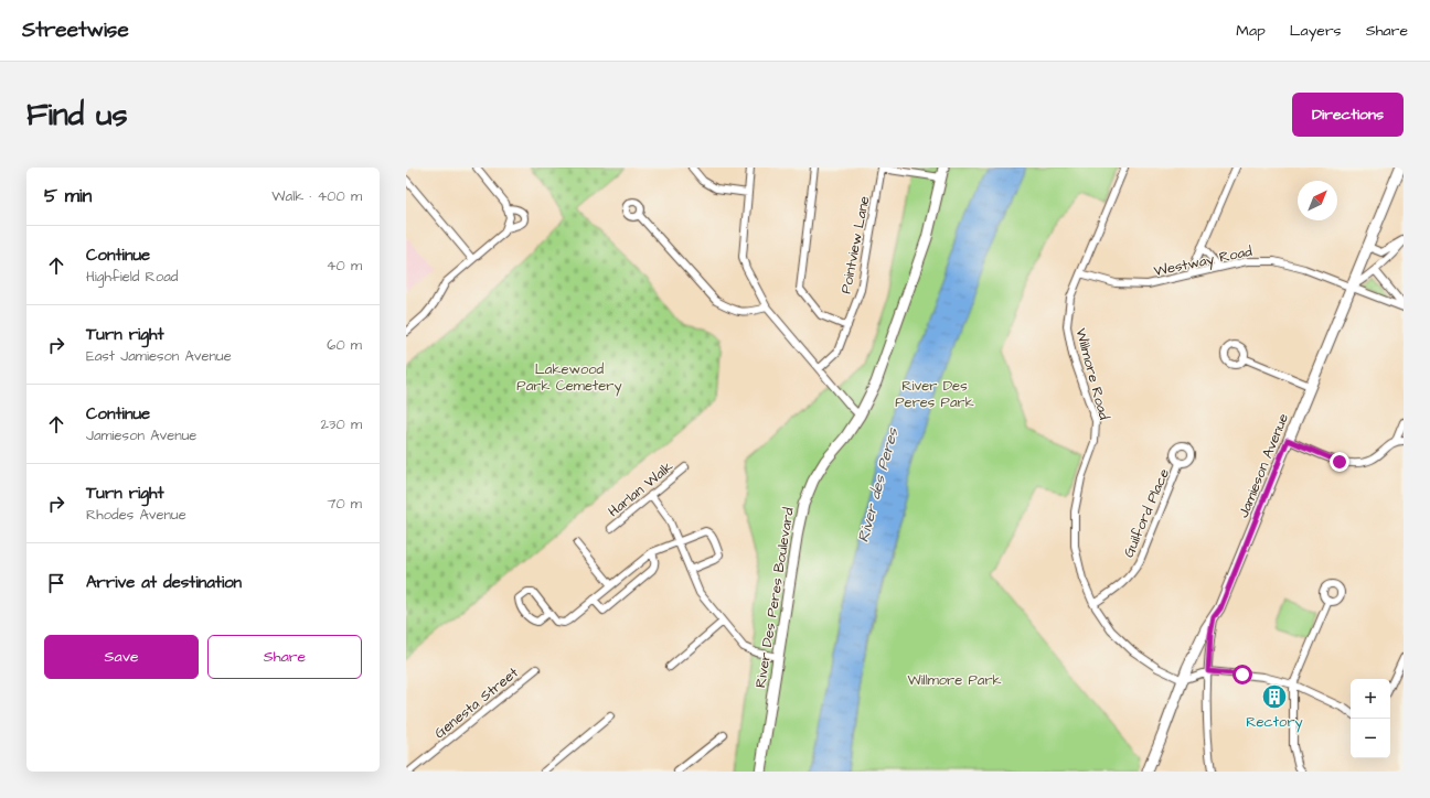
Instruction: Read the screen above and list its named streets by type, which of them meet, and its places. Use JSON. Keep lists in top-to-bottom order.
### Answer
{
  "streets": {
    "main road": ["Jamieson Avenue", "River Des Peres Boulevard"],
    "street": [
      "Pointview Lane",
      "Westway Road",
      "Willmore Road",
      "Harlan Walk",
      "Guilford Place",
      "Genesta Street"
    ]
  },
  "crossings": [
    ["Westway Road", "Willmore Road"],
    ["Westway Road", "Jamieson Avenue"],
    ["Willmore Road", "Jamieson Avenue"],
    ["Willmore Road", "Guilford Place"]
  ],
  "water": ["River des Peres"],
  "parks": ["Lakewood Park Cemetery", "River Des Peres Park", "Willmore Park"],
  "places": {
    "building": ["Rectory"]
  },
  "north": "top right",
  "page": {
    "header": "Streetwise",
    "nav": ["Map", "Layers", "Share"],
    "buttons": [
      "Directions",
      ["Save", "Share"]
    ],
    "title": "Find us",
    "heading": ["5 min", "Walk · 400 m"],
    "list": [
      ["Continue", "Highfield Road", "40 m"],
      ["Turn right", "East Jamieson Avenue", "60 m"],
      ["Continue", "Jamieson Avenue", "230 m"],
      ["Turn right", "Rhodes Avenue", "70 m"],
      "Arrive at destination"
    ],
    "map_buttons": ["+", "−"]
  }
}
